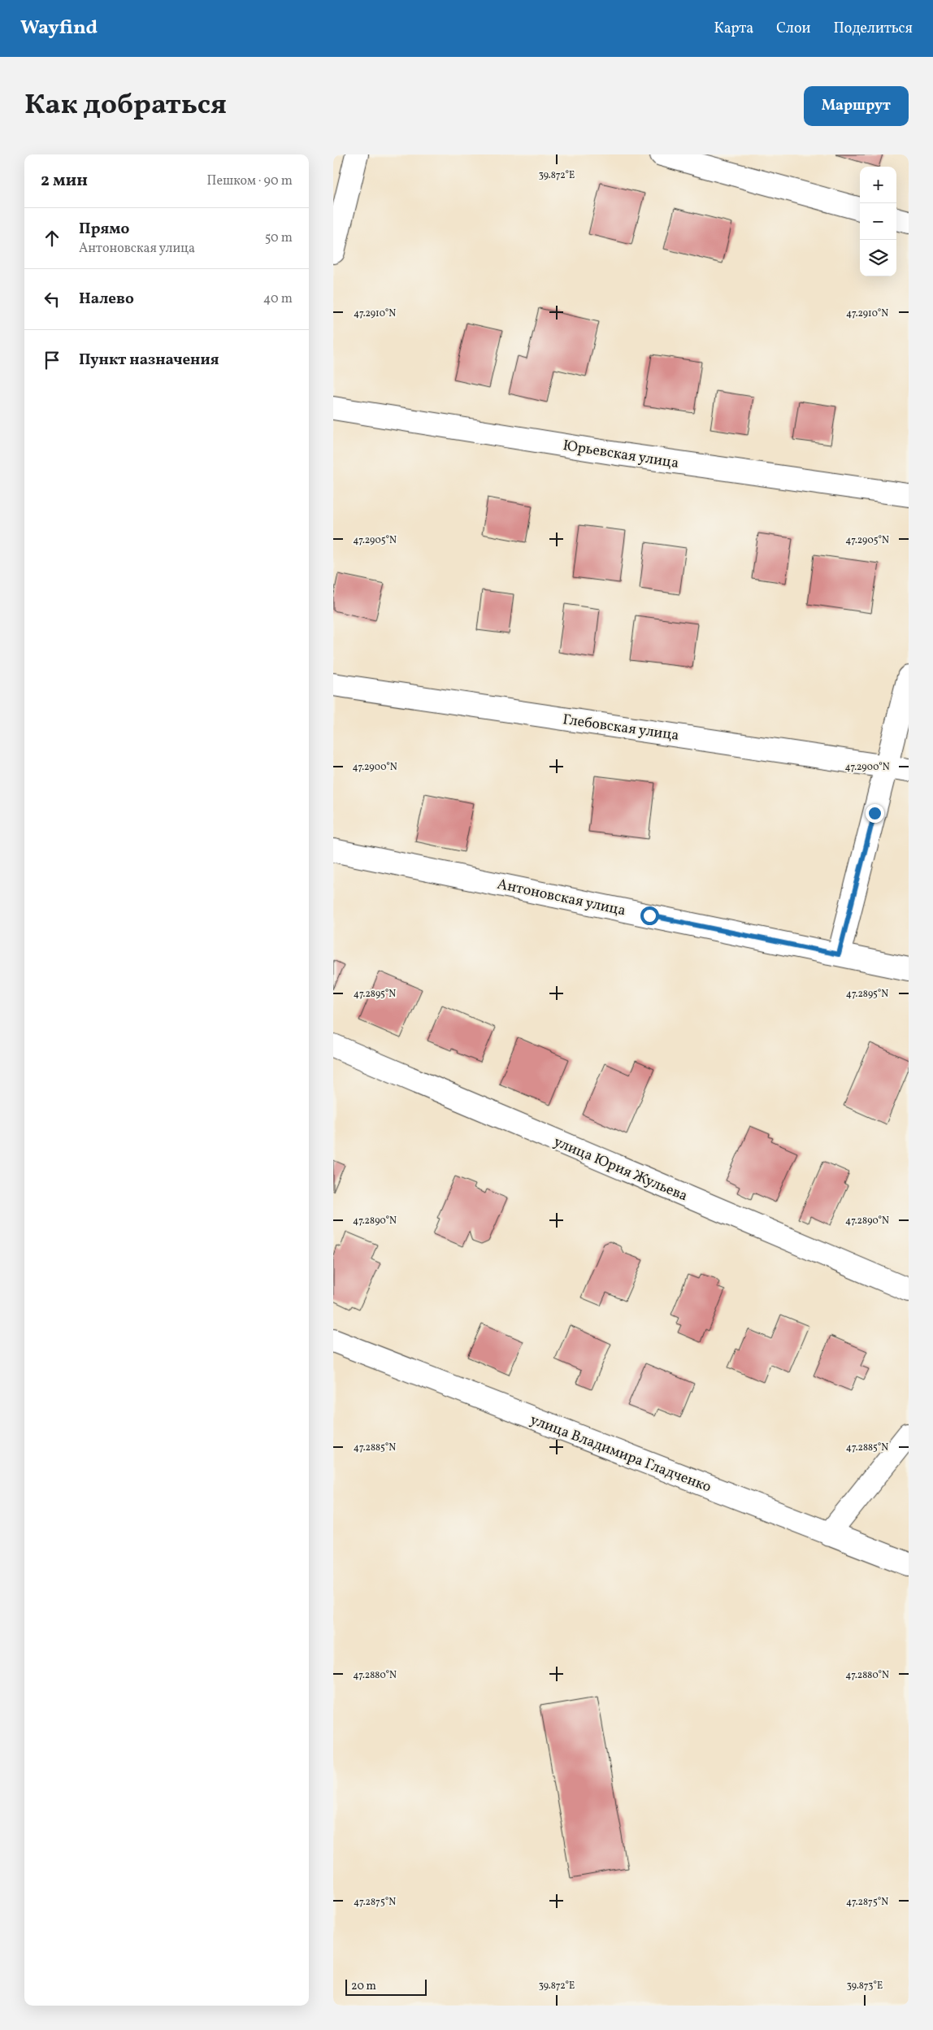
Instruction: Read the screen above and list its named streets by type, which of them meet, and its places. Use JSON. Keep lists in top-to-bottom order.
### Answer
{
  "streets": {
    "street": [
      "Юрьевская улица",
      "Глебовская улица",
      "Антоновская улица",
      "улица Юрия Жульева",
      "улица Владимира Гладченко"
    ]
  },
  "scale_bar": "20 m",
  "page": {
    "header": "Wayfind",
    "nav": ["Карта", "Слои", "Поделиться"],
    "title": "Как добраться",
    "buttons": "Маршрут",
    "heading": ["2 мин", "Пешком · 90 m"],
    "map_buttons": ["+", "−"],
    "list": [
      ["Прямо", "Антоновская улица", "50 m"],
      ["Налево", "40 m"],
      "Пункт назначения"
    ],
    "scale": "20 m"
  },
  "coordinates": [
    "39.872°E",
    "47.2910°N",
    "47.2905°N",
    "47.2900°N",
    "47.2895°N",
    "47.2890°N",
    "47.2885°N",
    "47.2880°N",
    "47.2875°N",
    "39.873°E"
  ]
}
